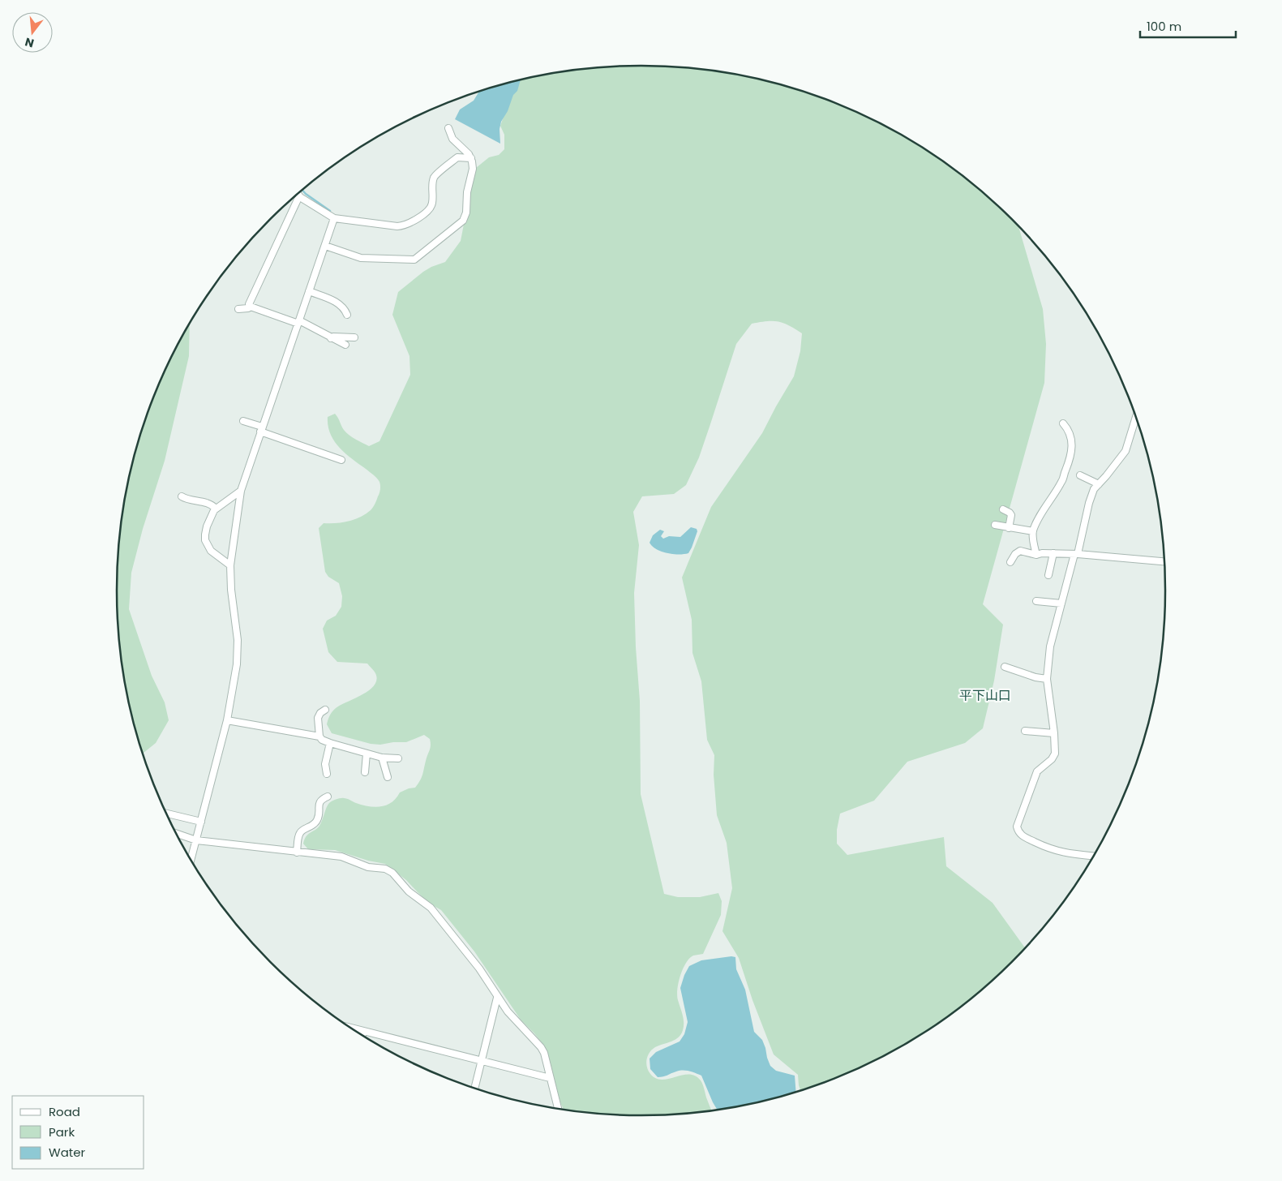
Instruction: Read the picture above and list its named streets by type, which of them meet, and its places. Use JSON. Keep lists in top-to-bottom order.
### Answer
{
  "districts": ["平下山口"],
  "legend": ["Road", "Park", "Water"],
  "scale_bar": "100 m",
  "north": "bottom"
}
